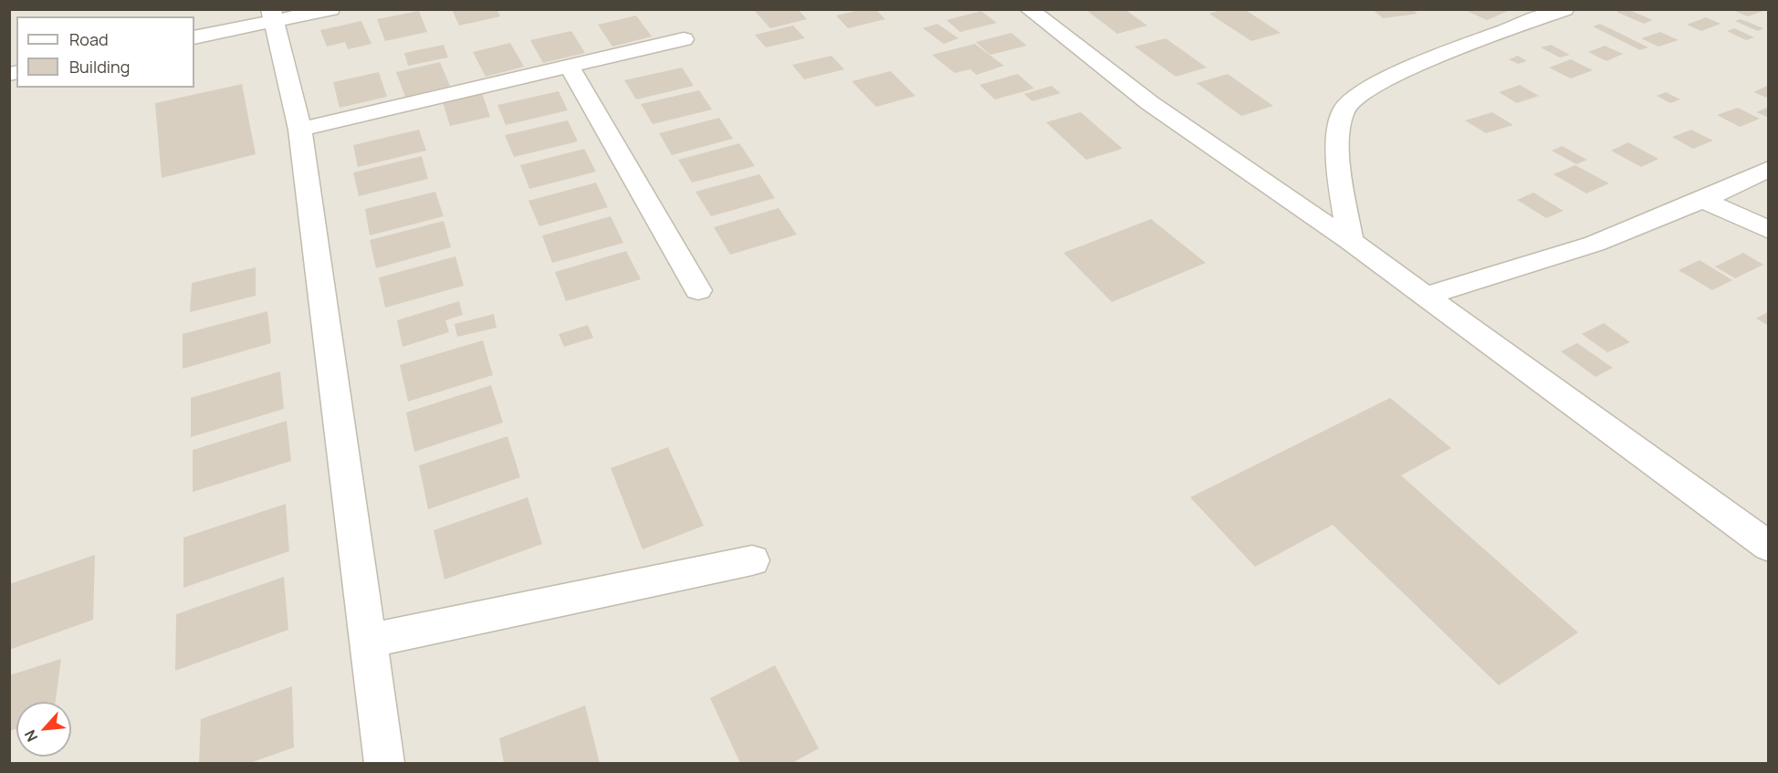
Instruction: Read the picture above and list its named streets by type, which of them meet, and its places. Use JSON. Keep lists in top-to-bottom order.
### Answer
{
  "legend": ["Road", "Building"],
  "north": "bottom left"
}
